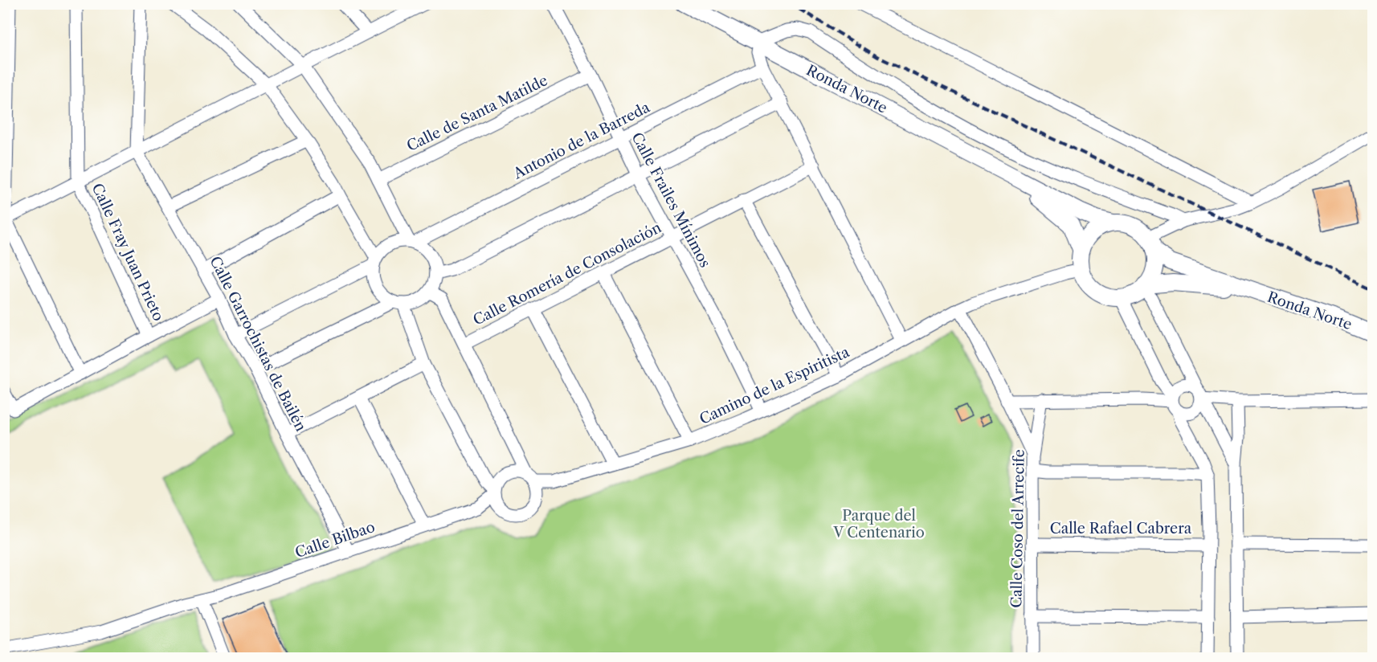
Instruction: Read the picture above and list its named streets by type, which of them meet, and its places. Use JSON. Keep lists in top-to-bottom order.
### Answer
{
  "streets": {
    "main road": ["Ronda Norte"],
    "street": [
      "Calle de Santa Matilde",
      "Antonio de la Barreda",
      "Calle Frailes Mínimos",
      "Calle Fray Juan Prieto",
      "Calle Romería de Consolación",
      "Calle Garrochistas de Bailén",
      "Camino de la Espiritista",
      "Calle Coso del Arrecife",
      "Calle Rafael Cabrera",
      "Calle Bilbao"
    ]
  },
  "crossings": [
    ["Ronda Norte", "Camino de la Espiritista"],
    ["Calle de Santa Matilde", "Calle Frailes Mínimos"],
    ["Antonio de la Barreda", "Calle Frailes Mínimos"],
    ["Calle Frailes Mínimos", "Calle Romería de Consolación"],
    ["Calle Frailes Mínimos", "Camino de la Espiritista"],
    ["Calle Garrochistas de Bailén", "Calle Bilbao"],
    ["Camino de la Espiritista", "Calle Bilbao"],
    ["Calle Coso del Arrecife", "Calle Rafael Cabrera"]
  ],
  "parks": ["Parque del V Centenario"]
}
